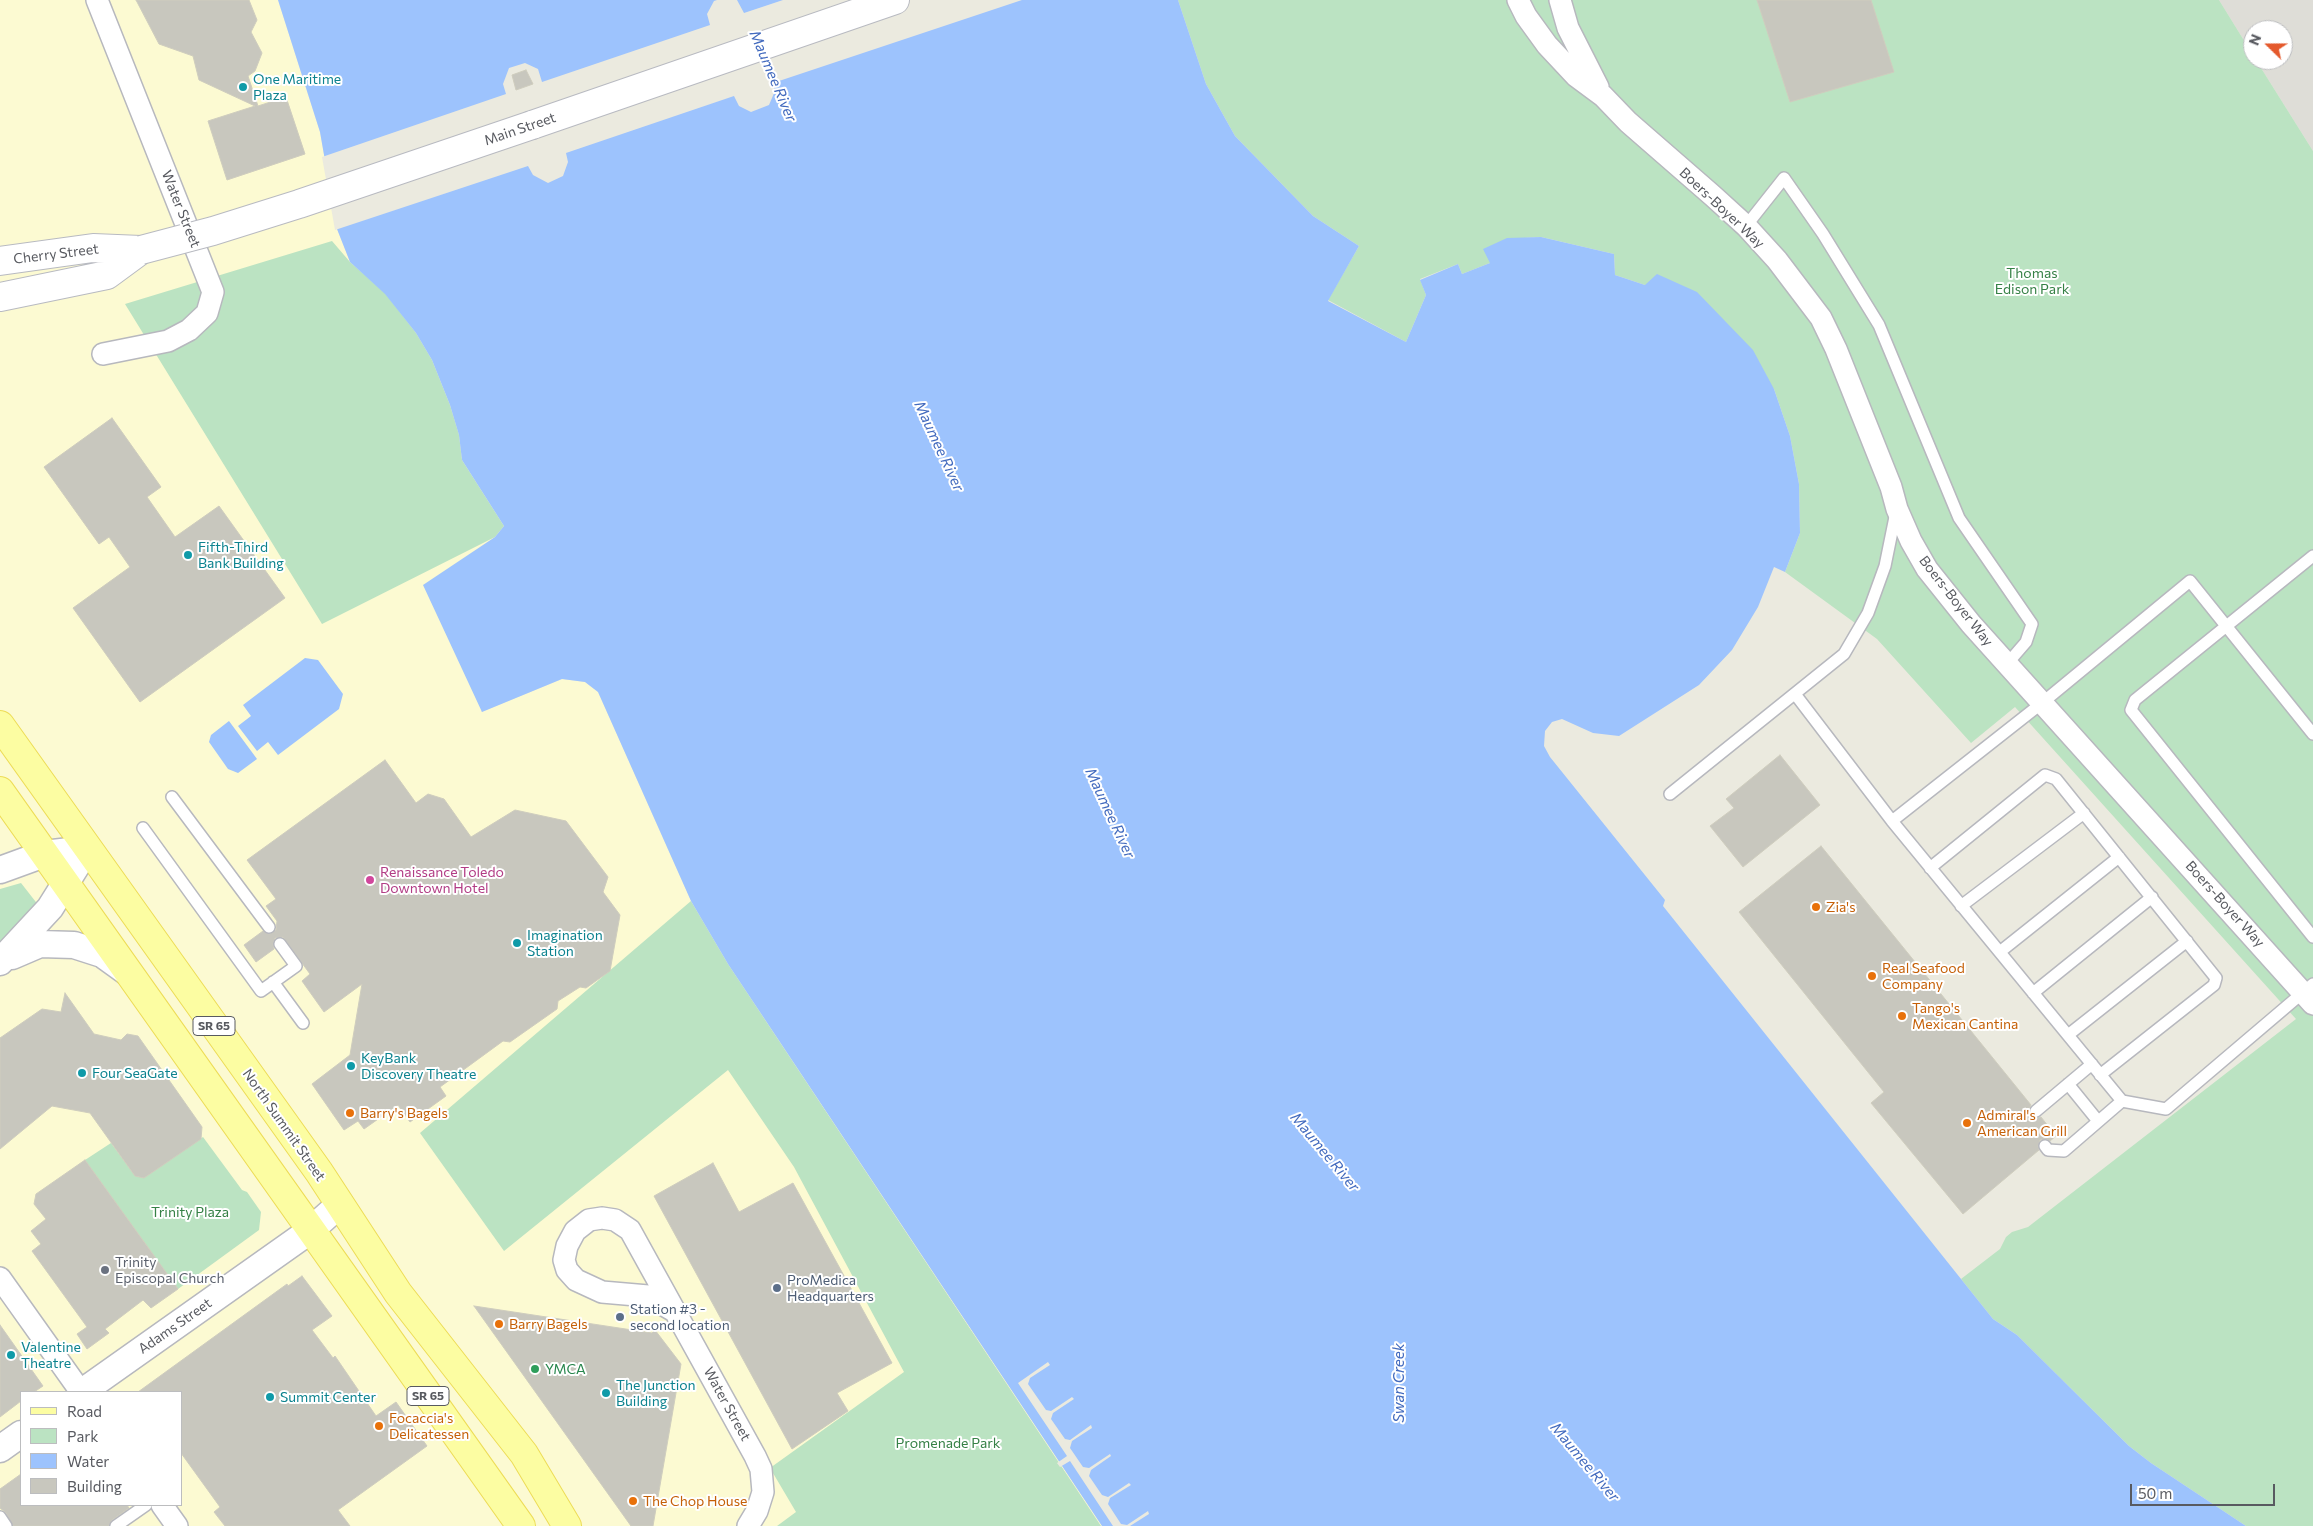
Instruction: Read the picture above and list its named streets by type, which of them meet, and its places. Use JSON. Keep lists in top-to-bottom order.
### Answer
{
  "streets": {
    "main road": [
      "Main Street",
      "Cherry Street",
      "SR 65",
      "North Summit Street"
    ],
    "street": ["Boers-Boyer Way", "Water Street", "Adams Street"]
  },
  "crossings": [
    ["Main Street", "Cherry Street"],
    ["SR 65", "Adams Street"],
    ["North Summit Street", "Adams Street"]
  ],
  "water": ["Maumee River", "Swan Creek"],
  "parks": ["Thomas Edison Park", "Trinity Plaza", "Promenade Park"],
  "places": [
    "One Maritime Plaza",
    "Fifth-Third Bank Building",
    "Renaissance Toledo Downtown Hotel",
    "Zia's",
    "Imagination Station",
    "Real Seafood Company",
    "Tango's Mexican Cantina",
    "KeyBank Discovery Theatre",
    "Four SeaGate",
    "Barry's Bagels",
    "Admiral's American Grill",
    "Trinity Episcopal Church",
    "ProMedica Headquarters",
    "Station #3 - second location",
    "Barry Bagels",
    "Valentine Theatre",
    "YMCA",
    "The Junction Building",
    "Summit Center",
    "Focaccia's Delicatessen",
    "The Chop House"
  ],
  "legend": [
    "Road",
    "Park",
    "Water",
    "Building"
  ],
  "scale_bar": "50 m",
  "north": "left"
}
